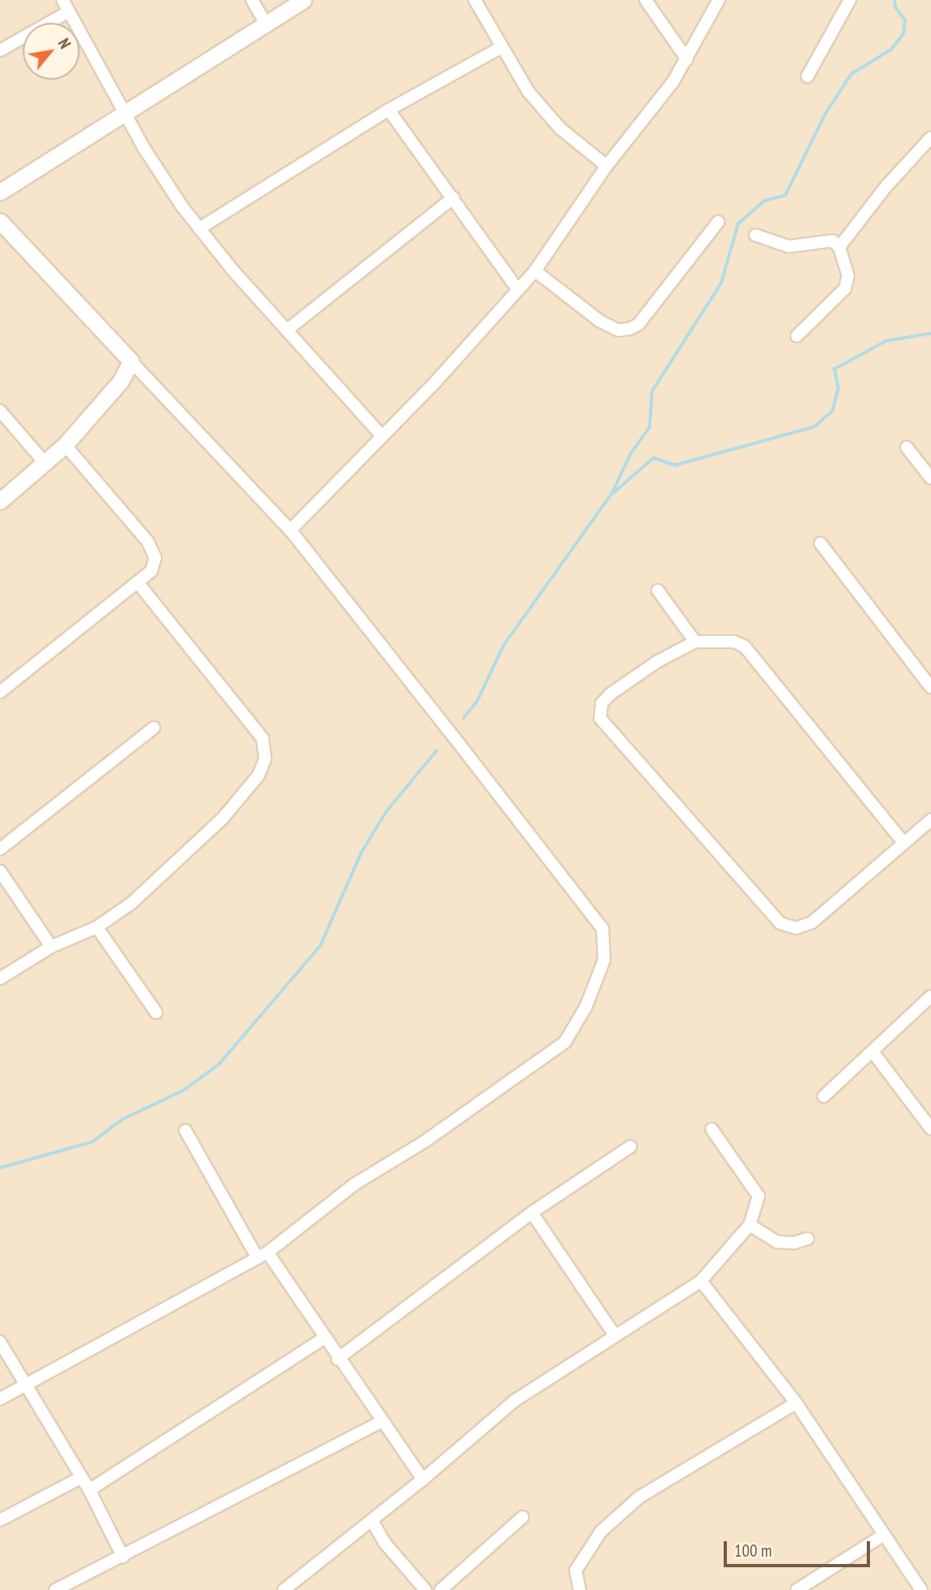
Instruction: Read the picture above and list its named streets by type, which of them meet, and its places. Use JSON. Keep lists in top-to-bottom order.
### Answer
{
  "scale_bar": "100 m",
  "north": "top right"
}
